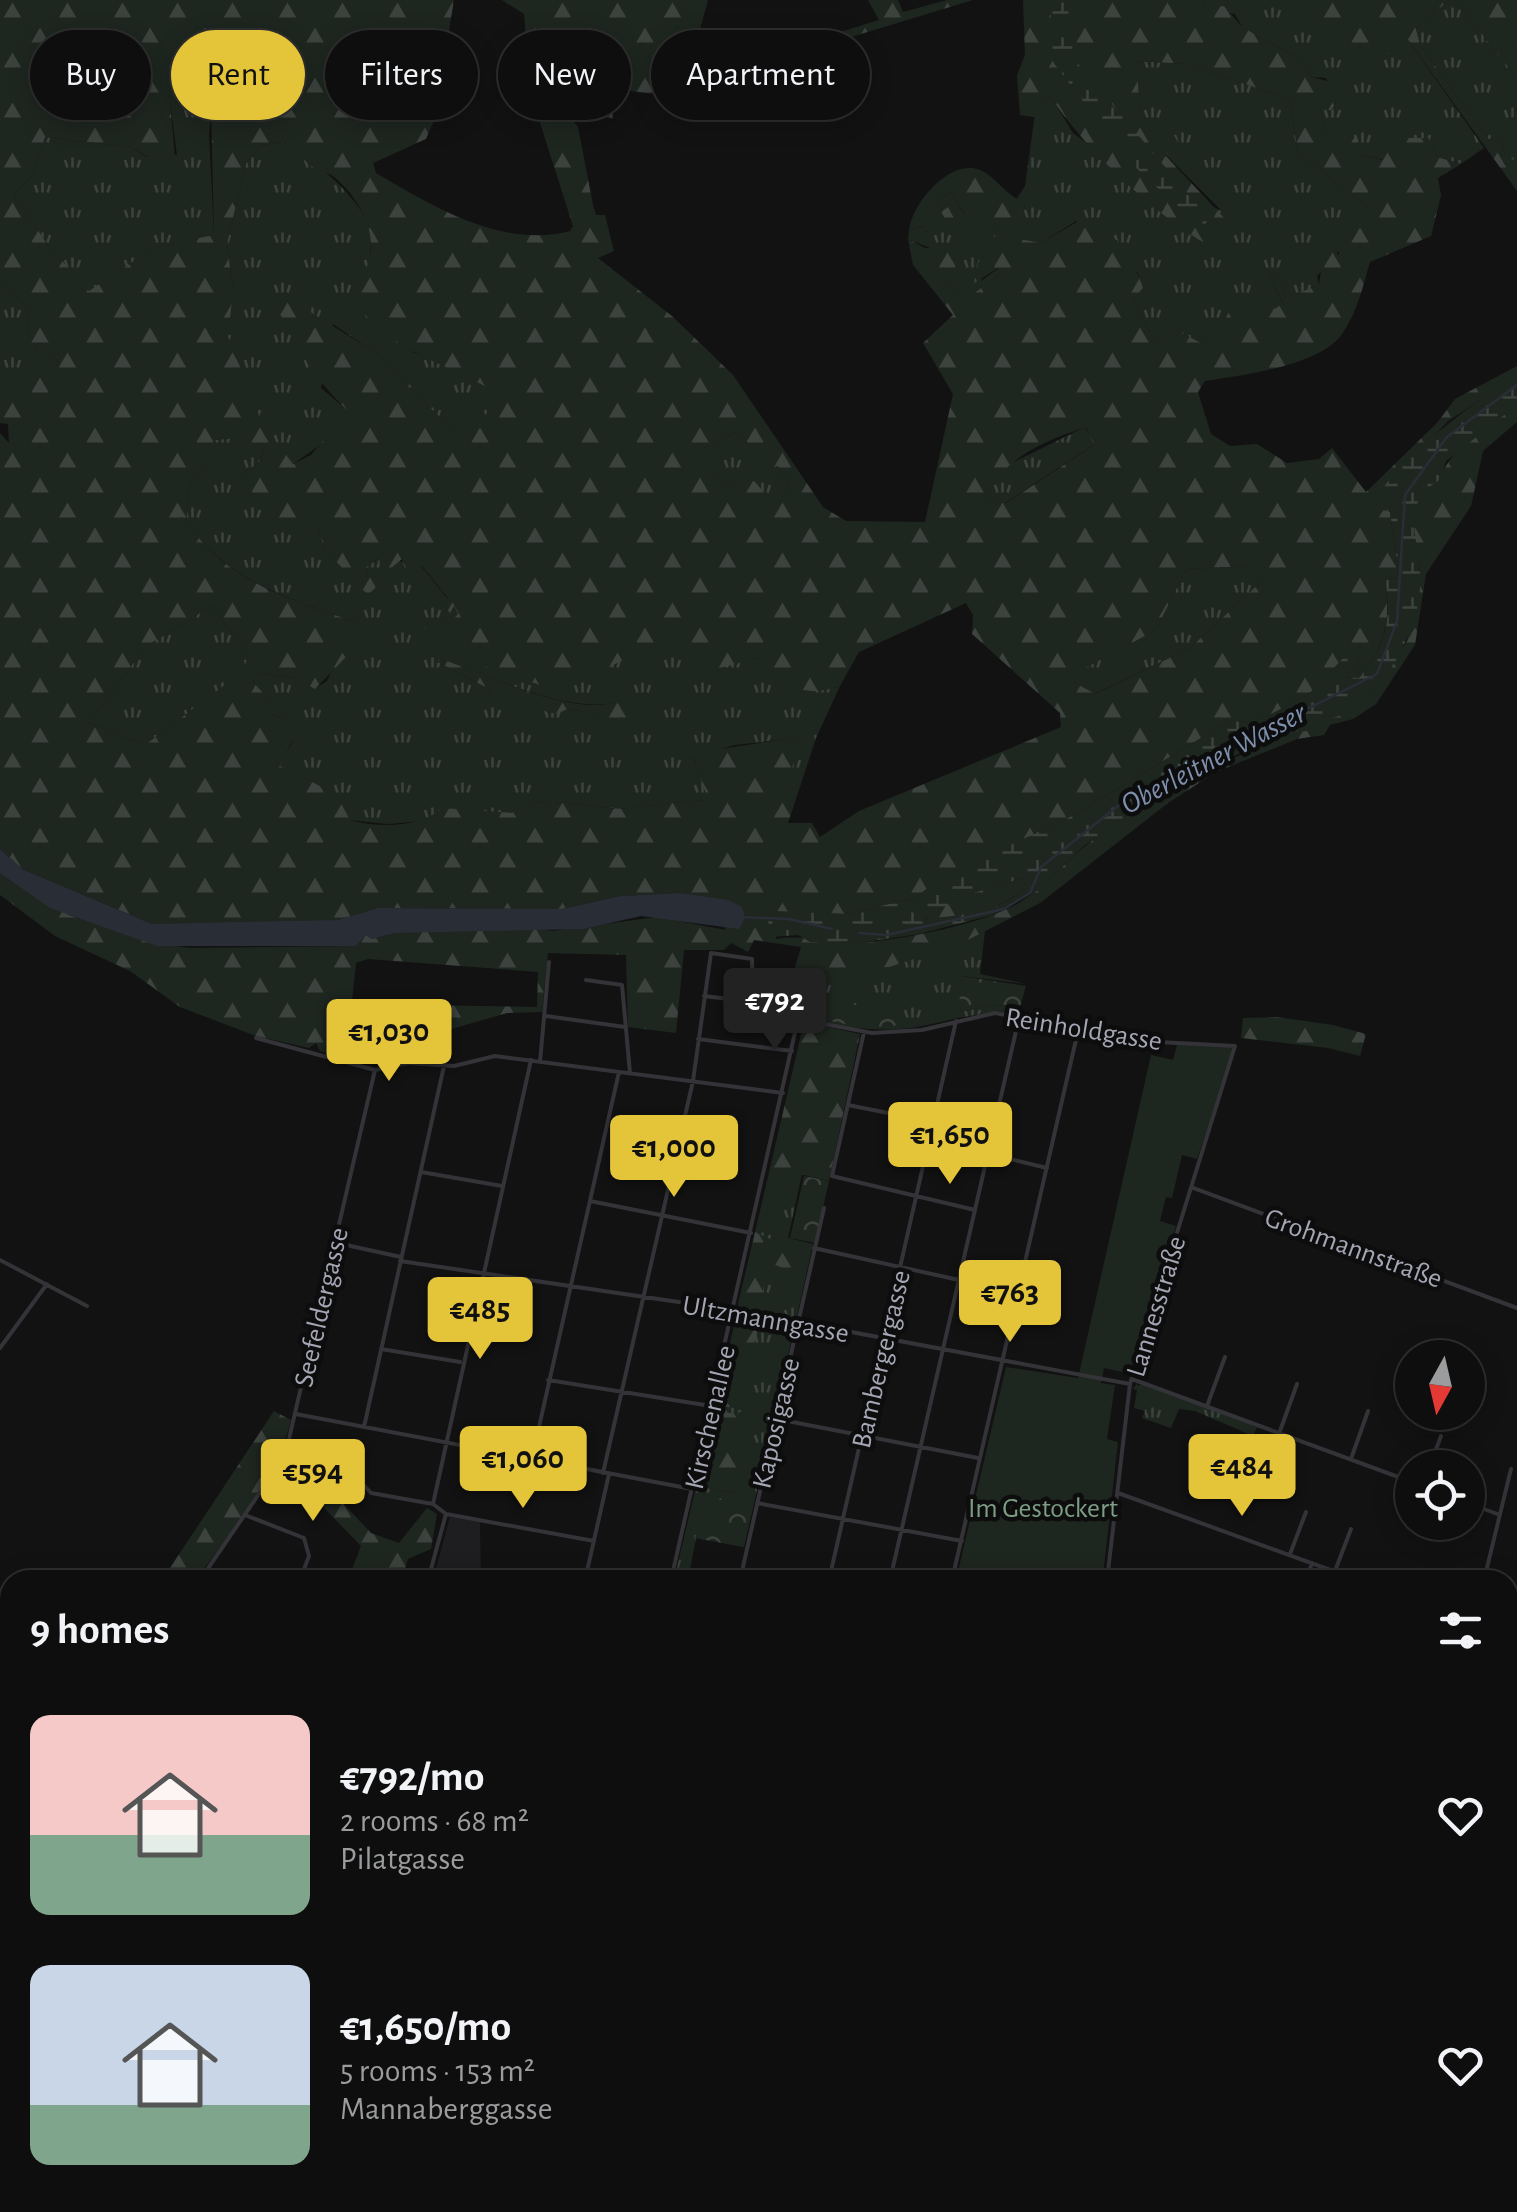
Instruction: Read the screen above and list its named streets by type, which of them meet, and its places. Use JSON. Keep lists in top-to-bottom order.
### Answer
{
  "streets": {
    "street": [
      "Reinholdgasse",
      "Grohmannstraße",
      "Lannesstraße",
      "Seefeldergasse",
      "Ultzmanngasse",
      "Bambergergasse",
      "Kirschenallee",
      "Kaposigasse"
    ]
  },
  "crossings": [
    ["Reinholdgasse", "Lannesstraße"],
    ["Reinholdgasse", "Bambergergasse"],
    ["Reinholdgasse", "Kirschenallee"],
    ["Grohmannstraße", "Lannesstraße"],
    ["Lannesstraße", "Ultzmanngasse"],
    ["Seefeldergasse", "Ultzmanngasse"],
    ["Ultzmanngasse", "Bambergergasse"],
    ["Ultzmanngasse", "Kirschenallee"],
    ["Ultzmanngasse", "Kaposigasse"]
  ],
  "water": ["Oberleitner Wasser"],
  "parks": ["Im Gestockert"],
  "north": "bottom",
  "page": {
    "chip": [
      "Buy",
      "Rent",
      "Filters",
      "New",
      "Apartment"
    ],
    "price": [
      "€792",
      "€1,030",
      "€1,650",
      "€1,000",
      "€763",
      "€485",
      "€1,060",
      "€484",
      "€594"
    ],
    "heading": "9 homes",
    "list": [
      {
        "name": "€792/mo",
        "note": "2 rooms · 68 m² · Pilatgasse"
      },
      {
        "name": "€1,650/mo",
        "note": "5 rooms · 153 m² · Mannaberggasse"
      }
    ]
  }
}
